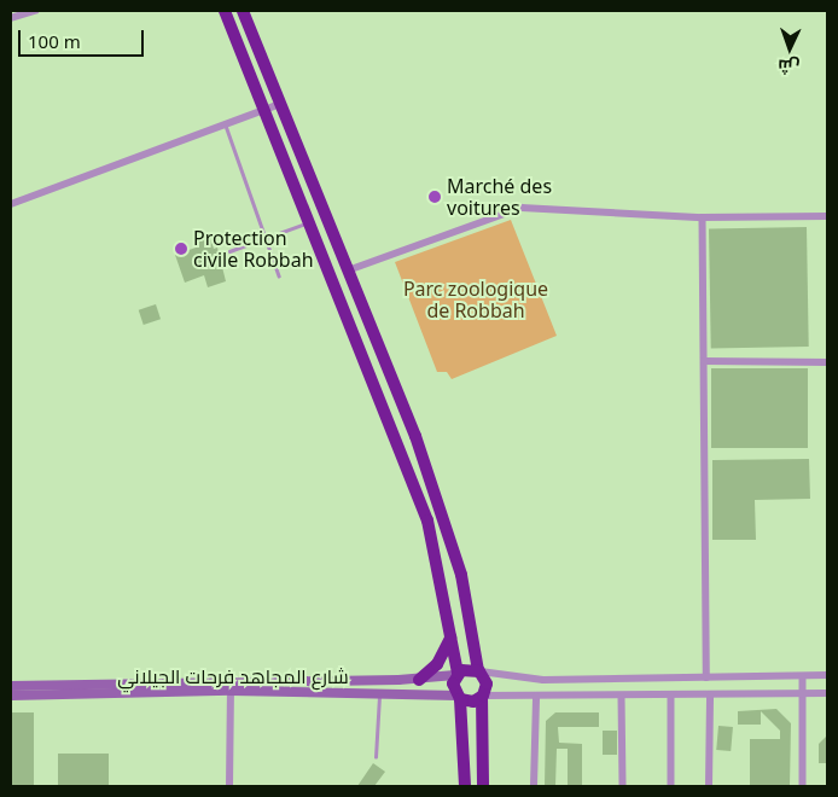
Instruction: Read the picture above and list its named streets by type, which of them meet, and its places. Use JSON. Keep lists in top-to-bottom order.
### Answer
{
  "streets": {
    "street": ["شارع المجاهد فرحات الجيلاني"]
  },
  "parks": ["Parc zoologique de Robbah"],
  "places": ["Marché des voitures", "Protection civile Robbah"],
  "scale_bar": "100 m",
  "north": "bottom"
}
